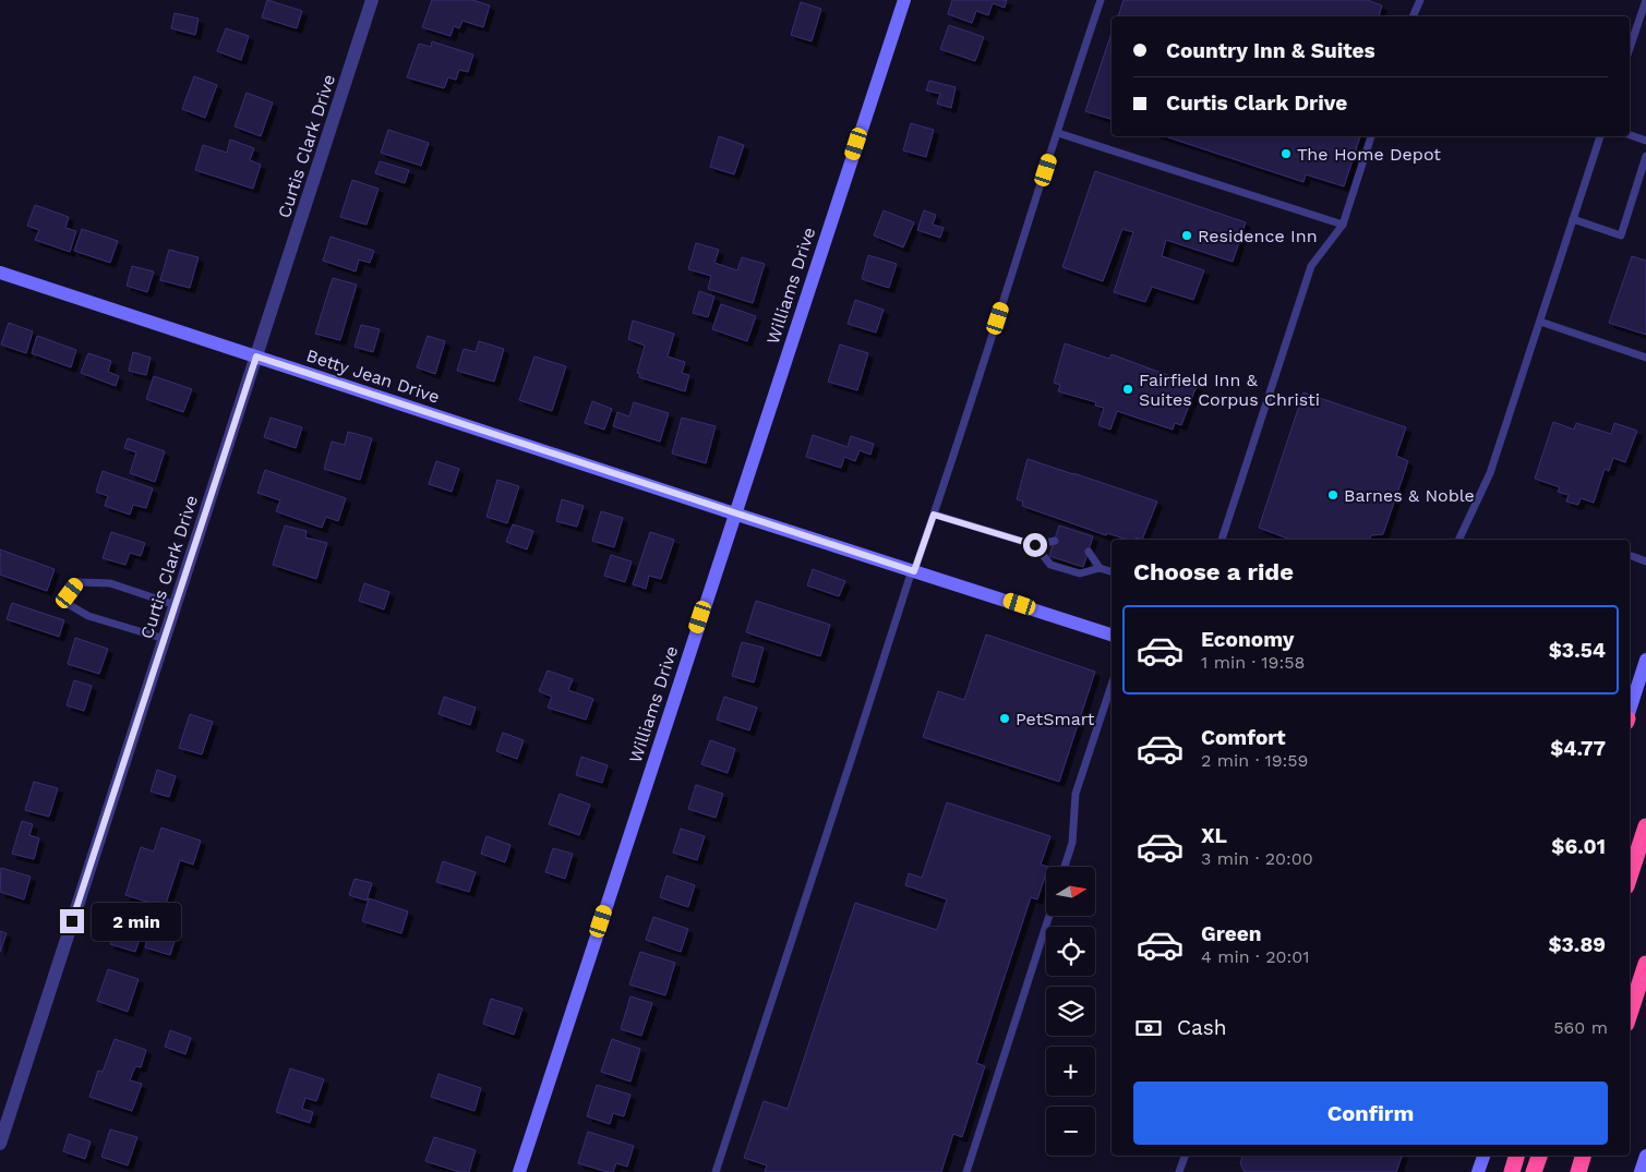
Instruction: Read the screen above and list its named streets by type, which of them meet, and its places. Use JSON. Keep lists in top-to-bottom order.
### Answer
{
  "streets": {
    "street": ["Curtis Clark Drive", "Williams Drive", "Betty Jean Drive"]
  },
  "crossings": [
    ["Curtis Clark Drive", "Betty Jean Drive"],
    ["Williams Drive", "Betty Jean Drive"]
  ],
  "places": [
    "The Home Depot",
    "Residence Inn",
    "Fairfield Inn & Suites Corpus Christi",
    "Barnes & Noble",
    "PetSmart"
  ],
  "north": "right",
  "page": {
    "banner": ["Country Inn & Suites", "Curtis Clark Drive"],
    "heading": "Choose a ride",
    "list": [
      {
        "name": "Economy",
        "note": "1 min · 19:58",
        "value": "$3.54"
      },
      {
        "name": "Comfort",
        "note": "2 min · 19:59",
        "value": "$4.77"
      },
      {
        "name": "XL",
        "note": "3 min · 20:00",
        "value": "$6.01"
      },
      {
        "name": "Green",
        "note": "4 min · 20:01",
        "value": "$3.89"
      }
    ],
    "map_buttons": ["+", "−"],
    "bubble": "2 min",
    "pay": ["Cash", "560 m"],
    "buttons": "Confirm"
  }
}
